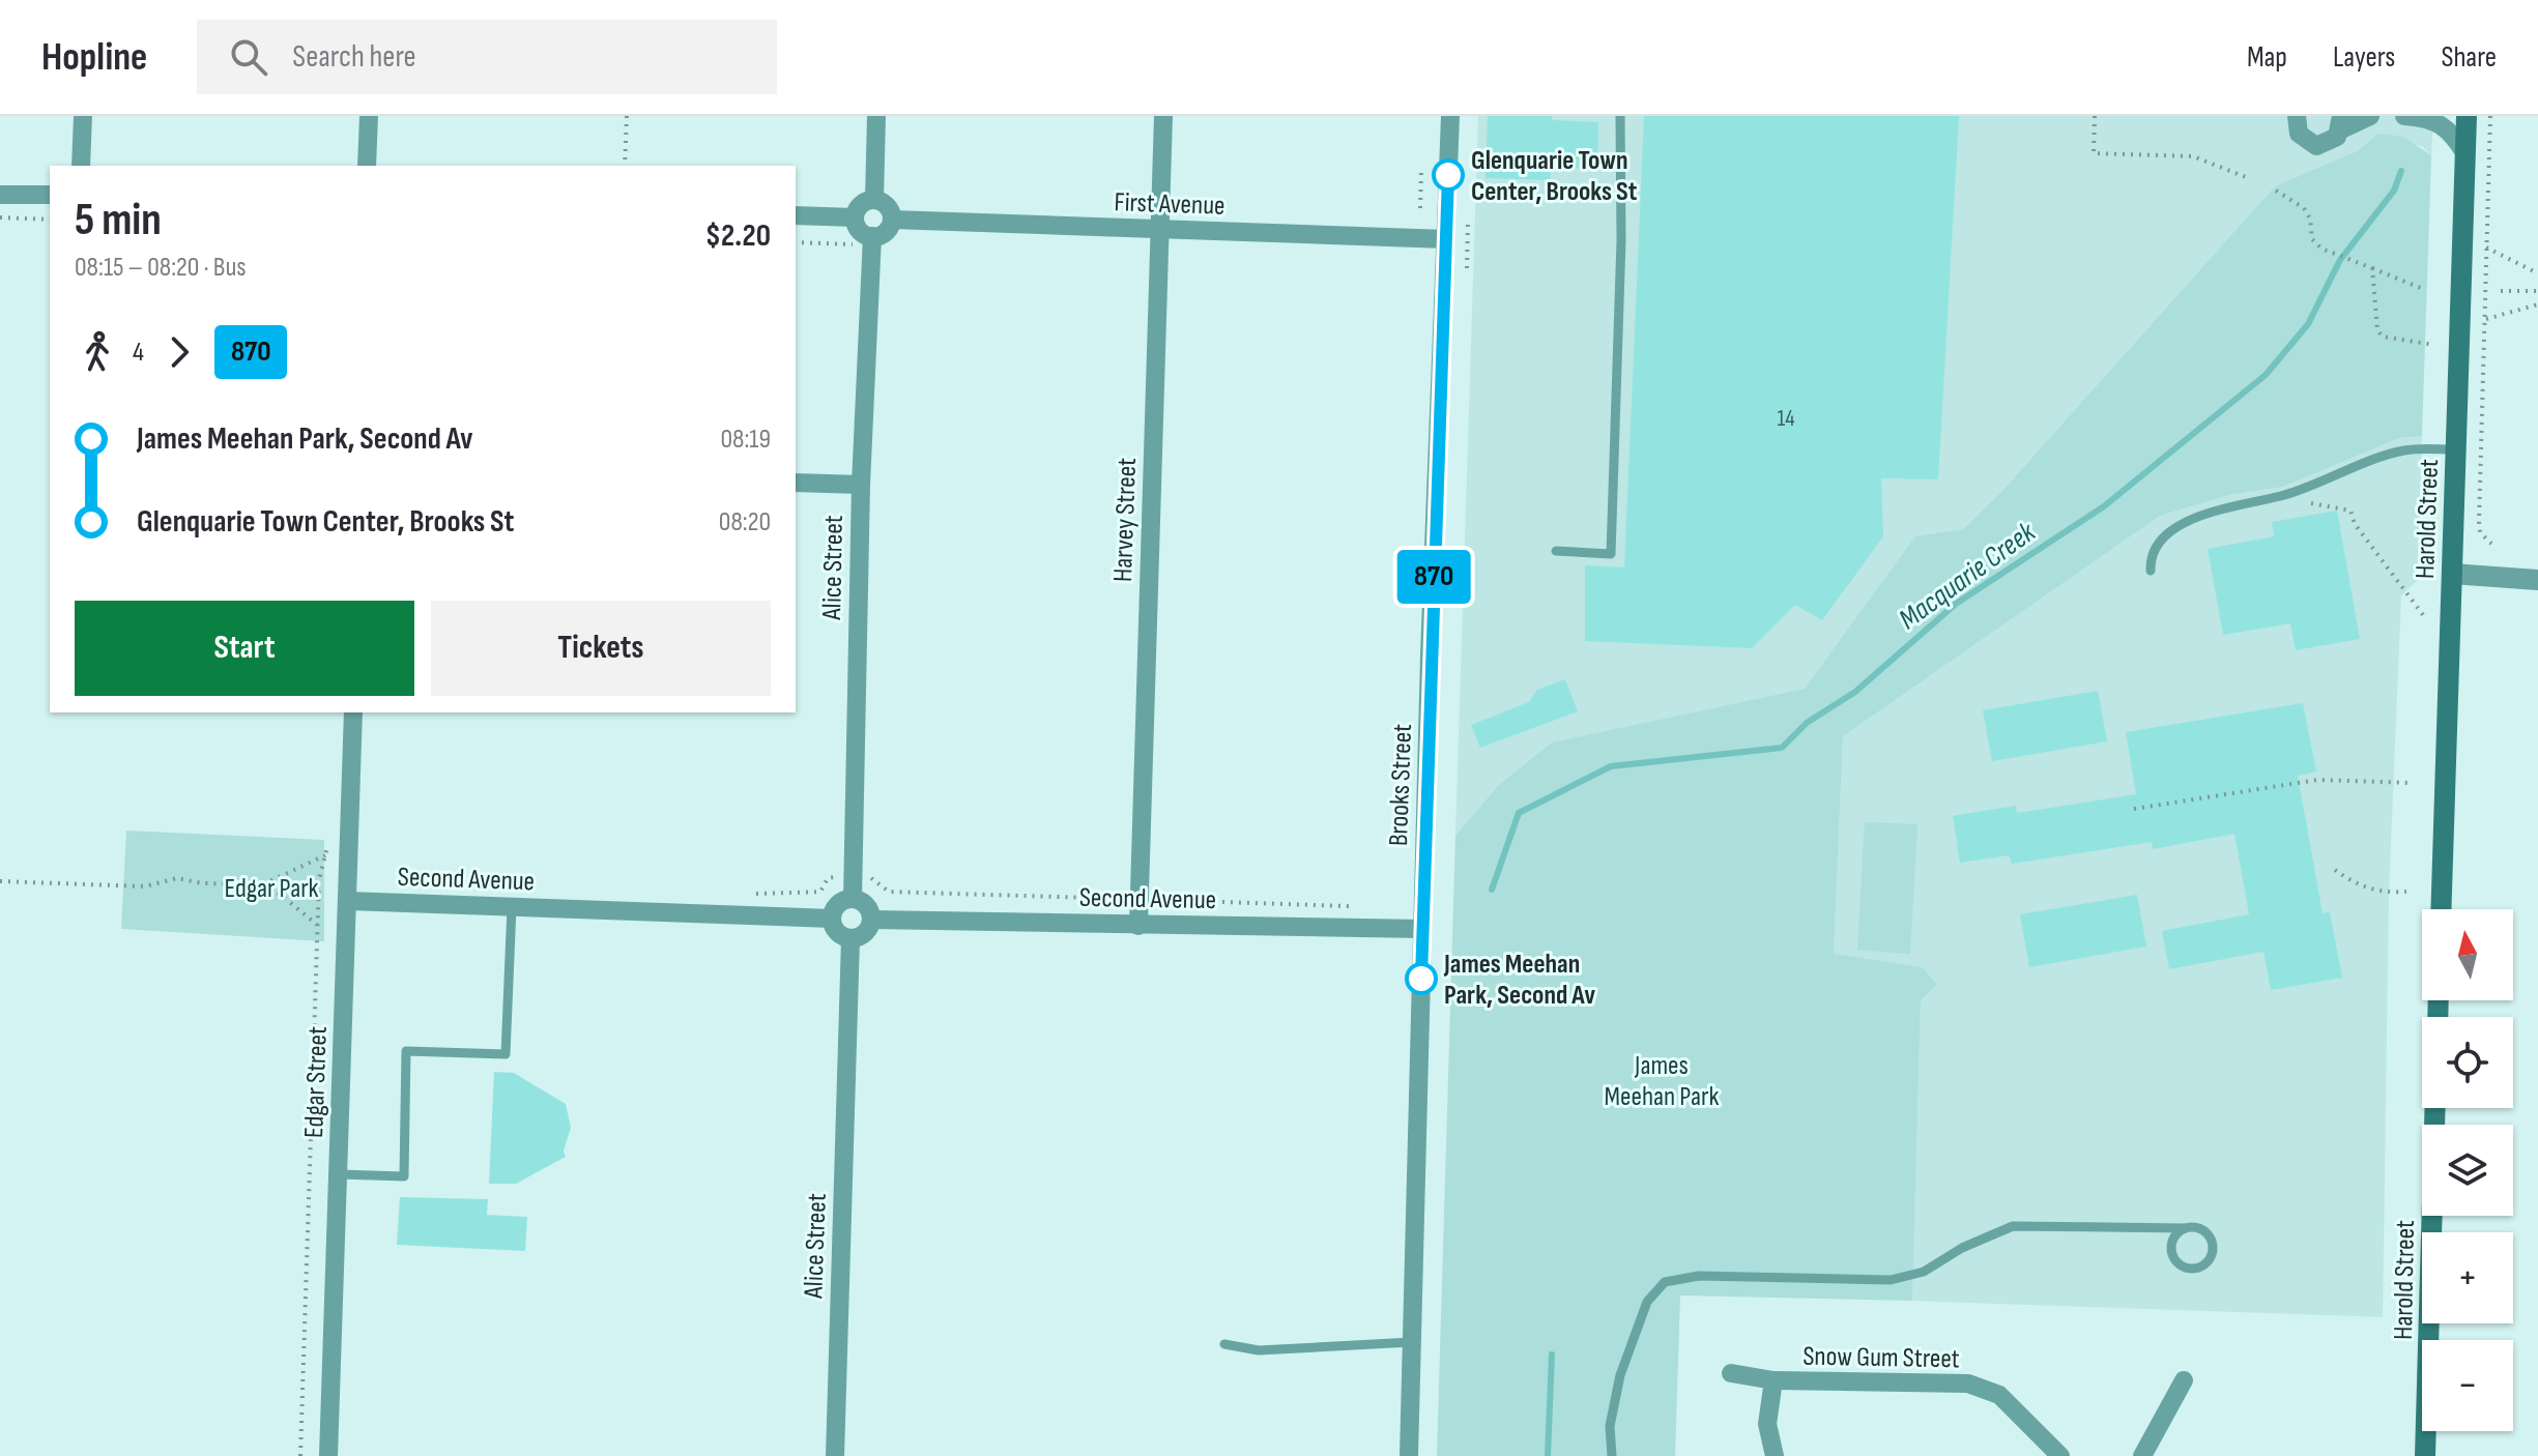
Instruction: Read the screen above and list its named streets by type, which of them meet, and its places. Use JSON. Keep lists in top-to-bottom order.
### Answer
{
  "streets": {
    "main road": ["Harold Street"],
    "street": [
      "First Avenue",
      "Harvey Street",
      "Alice Street",
      "Brooks Street",
      "Second Avenue",
      "Edgar Street",
      "Snow Gum Street"
    ]
  },
  "crossings": [
    ["First Avenue", "Harvey Street"],
    ["First Avenue", "Alice Street"],
    ["First Avenue", "Brooks Street"],
    ["Harvey Street", "Second Avenue"],
    ["Alice Street", "Second Avenue"],
    ["Brooks Street", "Second Avenue"],
    ["Second Avenue", "Edgar Street"]
  ],
  "water": ["Macquarie Creek"],
  "parks": ["Edgar Park", "James Meehan Park"],
  "places": ["Glenquarie Town Center, Brooks St", "James Meehan Park, Second Av"],
  "lines": ["bus line 870"],
  "house_numbers": ["14"],
  "north": "top",
  "page": {
    "header": "Hopline",
    "search": "Search here",
    "nav": ["Map", "Layers", "Share"],
    "on_map": "870",
    "heading": ["5 min", "08:15 – 08:20 · Bus", "$2.20"],
    "legs": ["4", "870"],
    "list": [
      {
        "name": "James Meehan Park, Second Av",
        "value": "08:19"
      },
      {
        "name": "Glenquarie Town Center, Brooks St",
        "value": "08:20"
      }
    ],
    "buttons": ["Start", "Tickets"],
    "map_buttons": ["+", "−"]
  }
}
